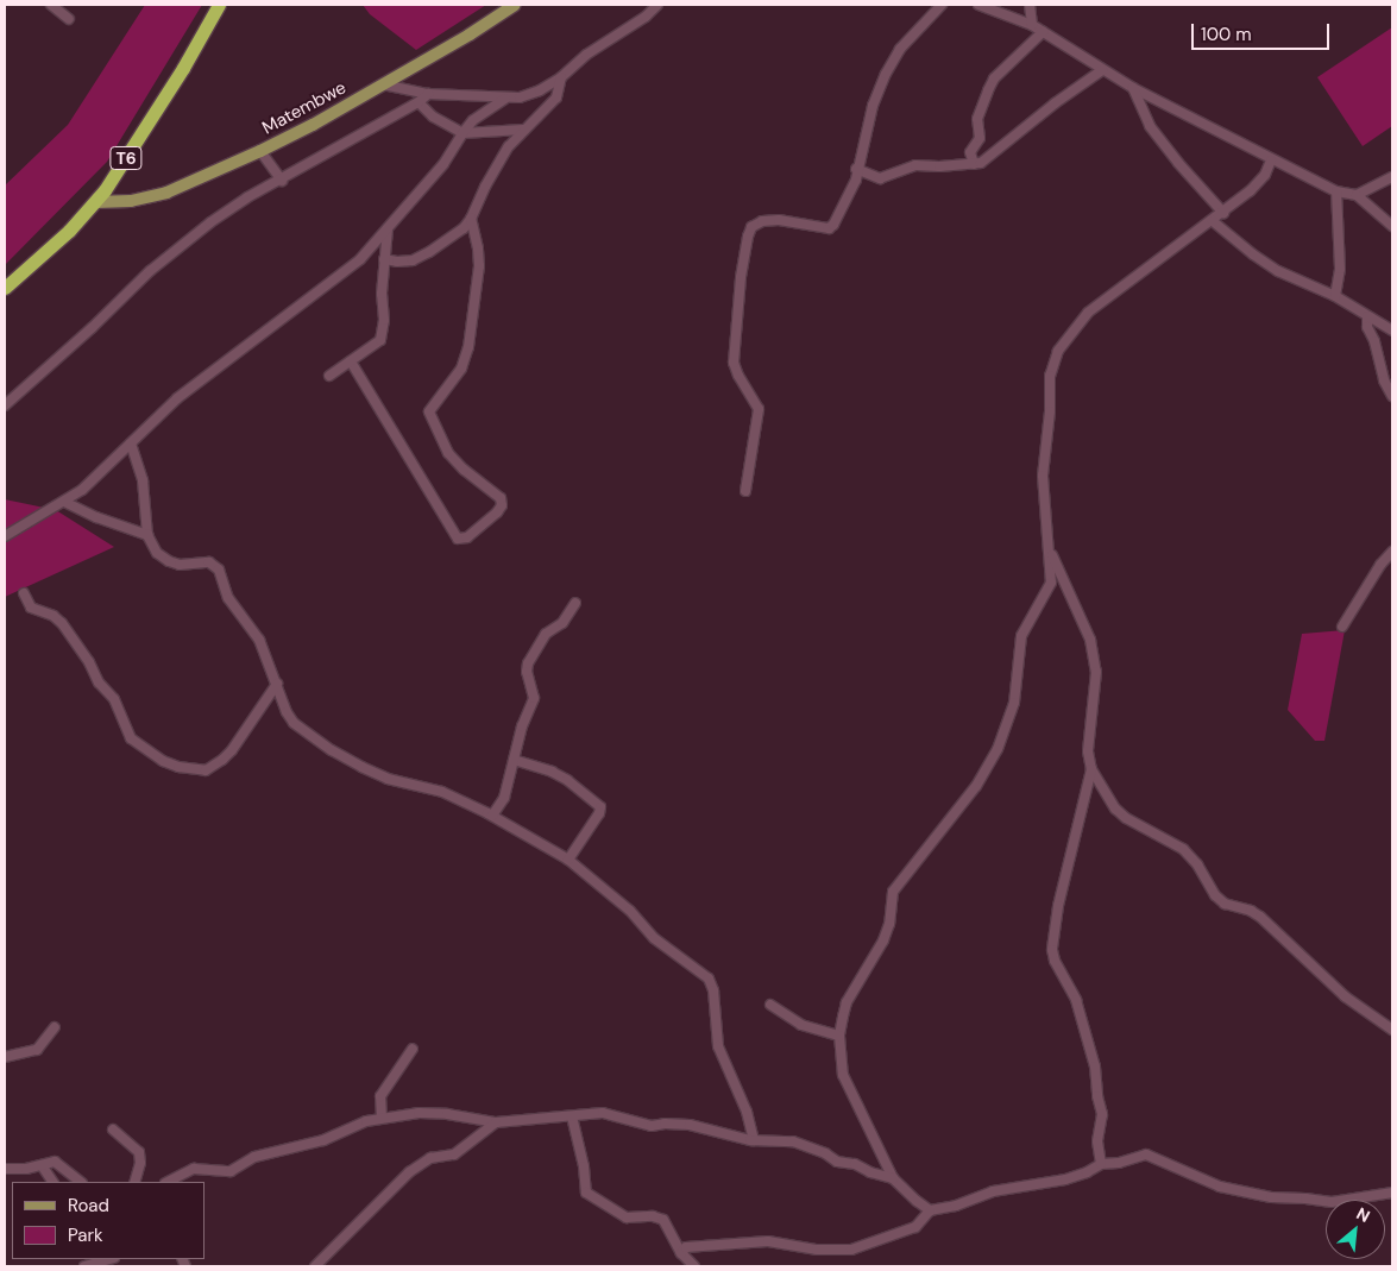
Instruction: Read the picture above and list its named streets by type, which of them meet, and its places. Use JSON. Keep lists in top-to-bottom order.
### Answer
{
  "streets": {
    "highway": ["T6"],
    "main road": ["Matembwe"]
  },
  "crossings": [
    ["Matembwe", "T6"]
  ],
  "legend": ["Road", "Park"],
  "scale_bar": "100 m",
  "north": "top right"
}
